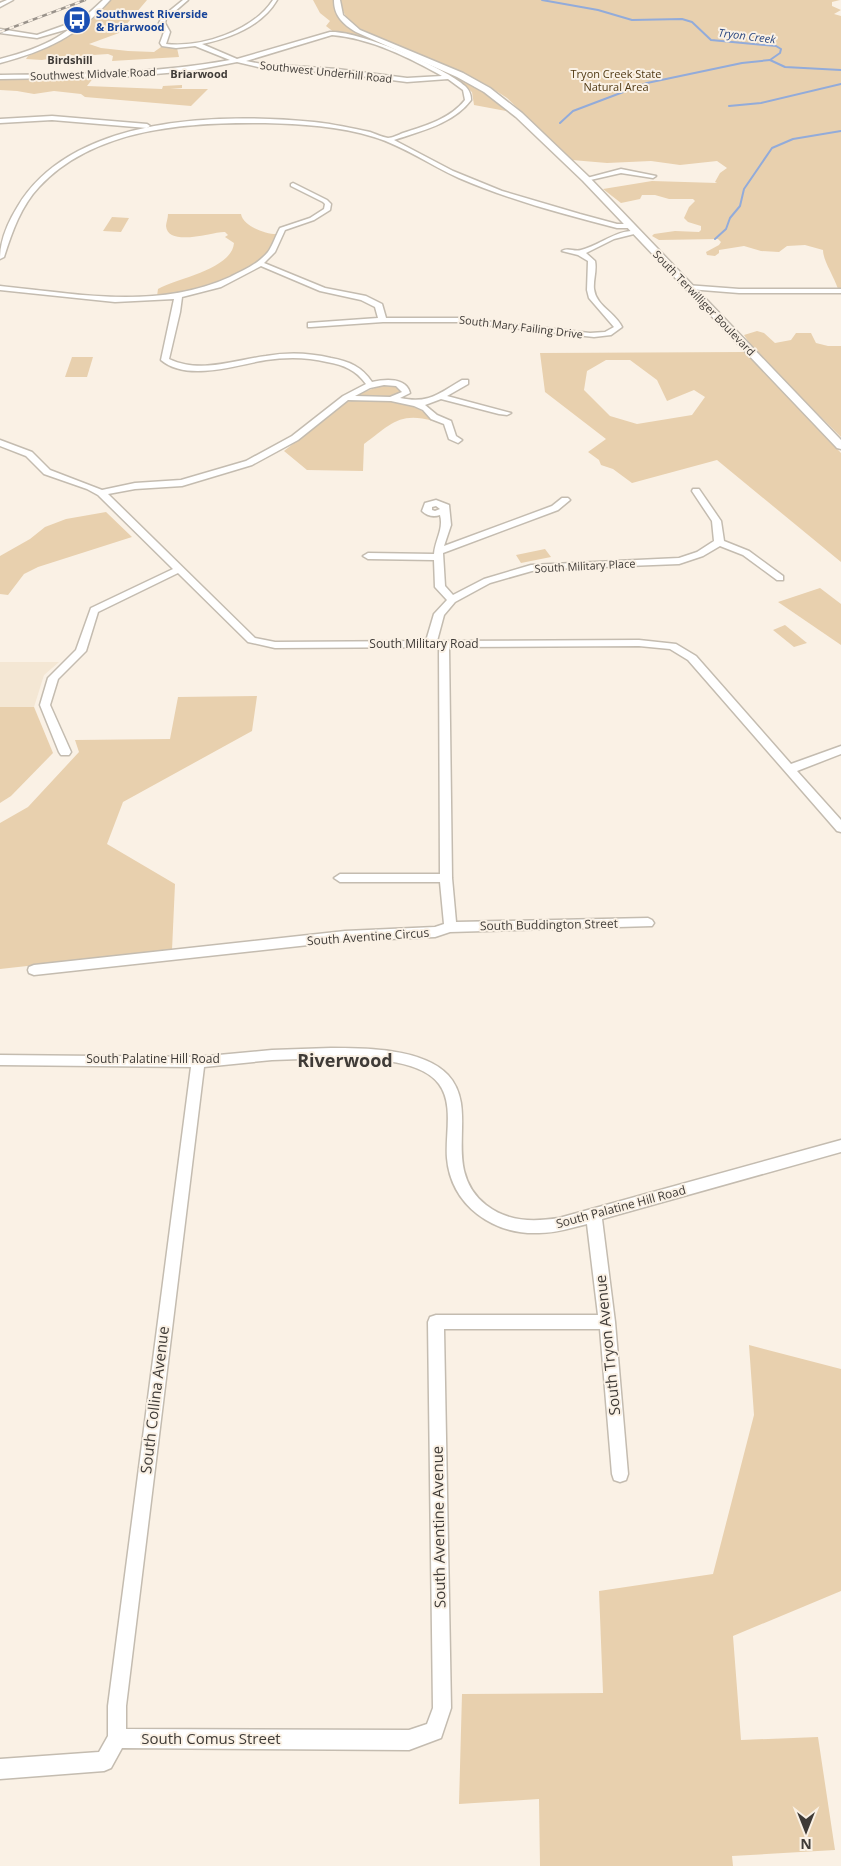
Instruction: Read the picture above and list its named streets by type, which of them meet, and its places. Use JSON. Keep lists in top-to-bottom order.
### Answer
{
  "streets": {
    "main road": ["South Terwilliger Boulevard"],
    "street": [
      "Southwest Underhill Road",
      "Southwest Midvale Road",
      "South Mary Failing Drive",
      "South Military Place",
      "South Military Road",
      "South Buddington Street",
      "South Aventine Circus",
      "South Palatine Hill Road",
      "South Tryon Avenue",
      "South Collina Avenue",
      "South Aventine Avenue",
      "South Comus Street"
    ]
  },
  "crossings": [
    ["Southwest Underhill Road", "Southwest Midvale Road"],
    ["Southwest Underhill Road", "South Terwilliger Boulevard"],
    ["South Military Place", "South Military Road"],
    ["South Buddington Street", "South Aventine Circus"],
    ["South Palatine Hill Road", "South Tryon Avenue"],
    ["South Palatine Hill Road", "South Collina Avenue"],
    ["South Tryon Avenue", "South Aventine Avenue"],
    ["South Collina Avenue", "South Comus Street"],
    ["South Aventine Avenue", "South Comus Street"]
  ],
  "districts": ["Birdshill", "Briarwood", "Riverwood"],
  "water": ["Tryon Creek"],
  "parks": ["Tryon Creek State Natural Area"],
  "places": {
    "bus stop": ["Southwest Riverside & Briarwood"]
  },
  "north": "bottom"
}
